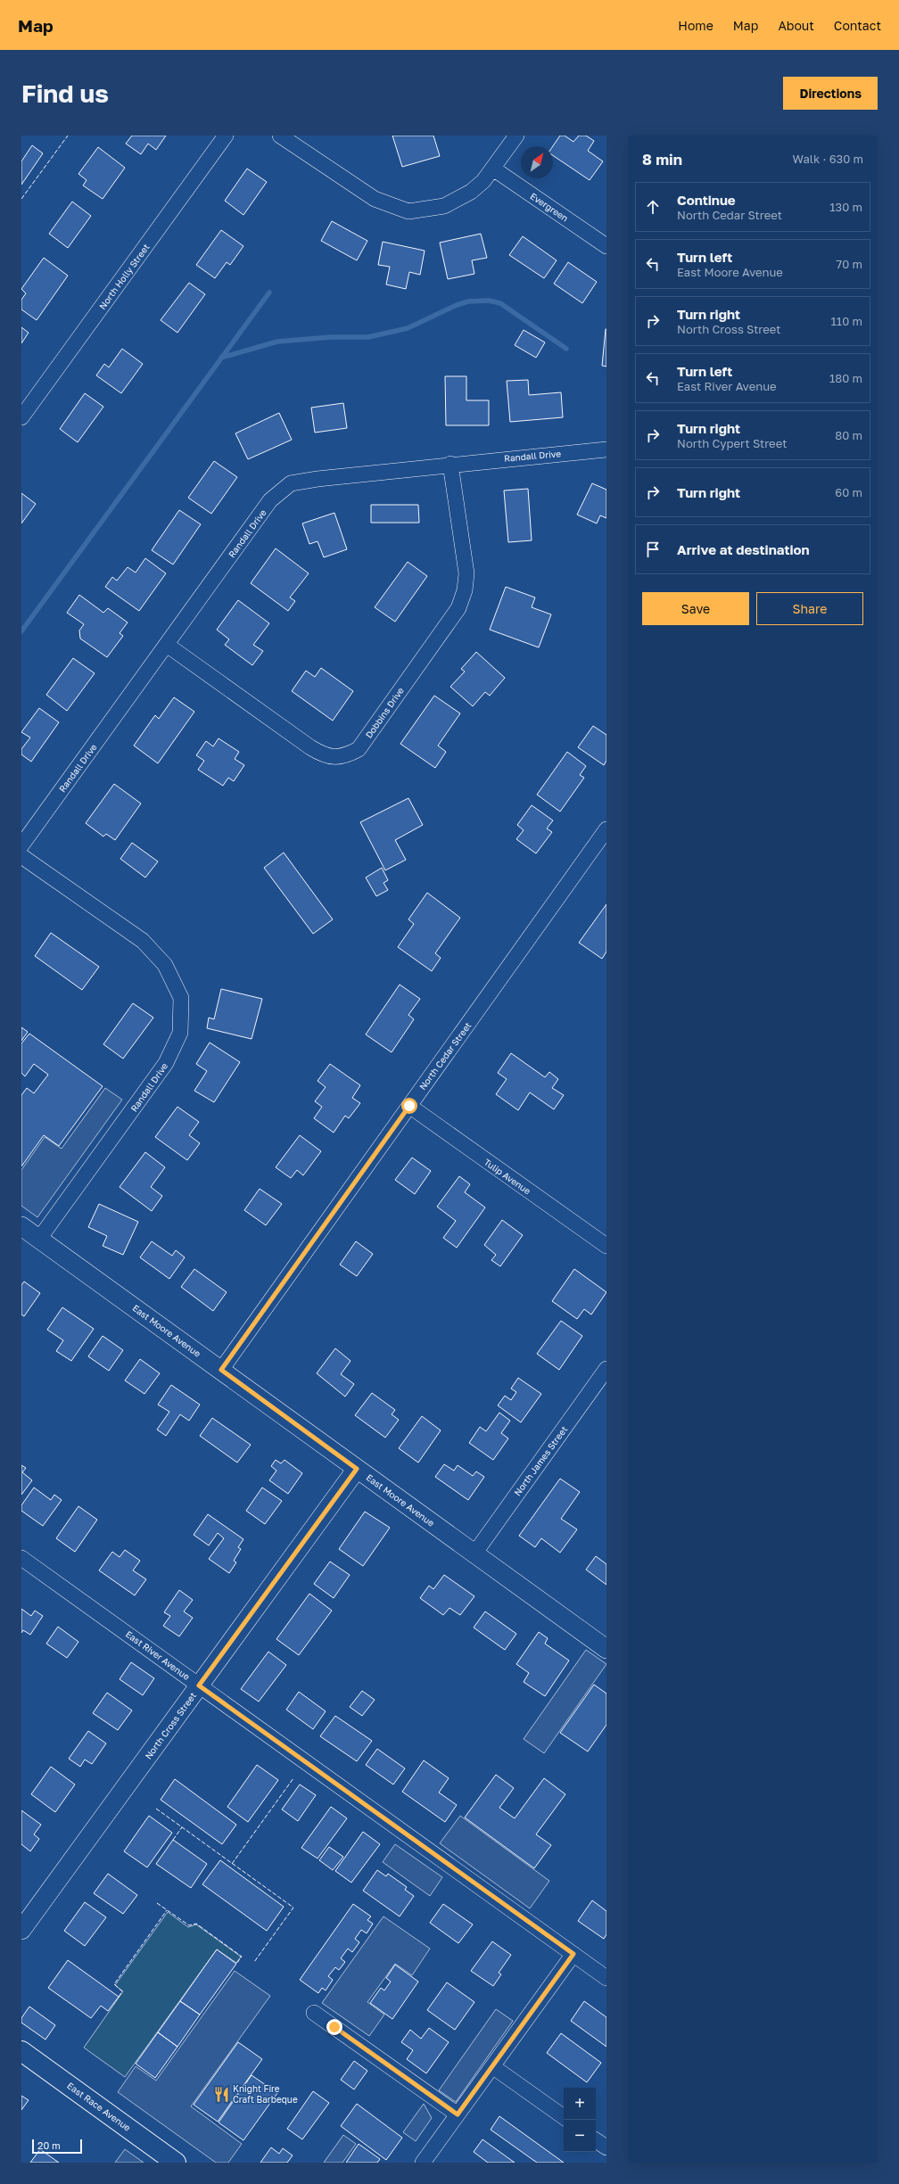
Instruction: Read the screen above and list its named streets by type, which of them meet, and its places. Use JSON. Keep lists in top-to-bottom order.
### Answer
{
  "streets": {
    "main road": ["East Race Avenue"],
    "street": [
      "Evergreen",
      "North Holly Street",
      "Randall Drive",
      "Dobbins Drive",
      "North Cedar Street",
      "Tulip Avenue",
      "East Moore Avenue",
      "North James Street",
      "East River Avenue",
      "North Cross Street"
    ]
  },
  "crossings": [
    ["Randall Drive", "Dobbins Drive"],
    ["Randall Drive", "East Moore Avenue"],
    ["North Cedar Street", "Tulip Avenue"],
    ["North Cedar Street", "East Moore Avenue"],
    ["East Moore Avenue", "North James Street"],
    ["East Moore Avenue", "North Cross Street"],
    ["East River Avenue", "North Cross Street"]
  ],
  "places": {
    "restaurant": ["Knight Fire Craft Barbeque"]
  },
  "scale_bar": "20 m",
  "north": "top right",
  "page": {
    "header": "Map",
    "nav": [
      "Home",
      "Map",
      "About",
      "Contact"
    ],
    "buttons": [
      "Directions",
      ["Save", "Share"]
    ],
    "title": "Find us",
    "heading": ["8 min", "Walk · 630 m"],
    "list": [
      ["Continue", "North Cedar Street", "130 m"],
      ["Turn left", "East Moore Avenue", "70 m"],
      ["Turn right", "North Cross Street", "110 m"],
      ["Turn left", "East River Avenue", "180 m"],
      ["Turn right", "North Cypert Street", "80 m"],
      ["Turn right", "60 m"],
      "Arrive at destination"
    ],
    "map_buttons": ["+", "−"],
    "scale": "20 m"
  }
}
